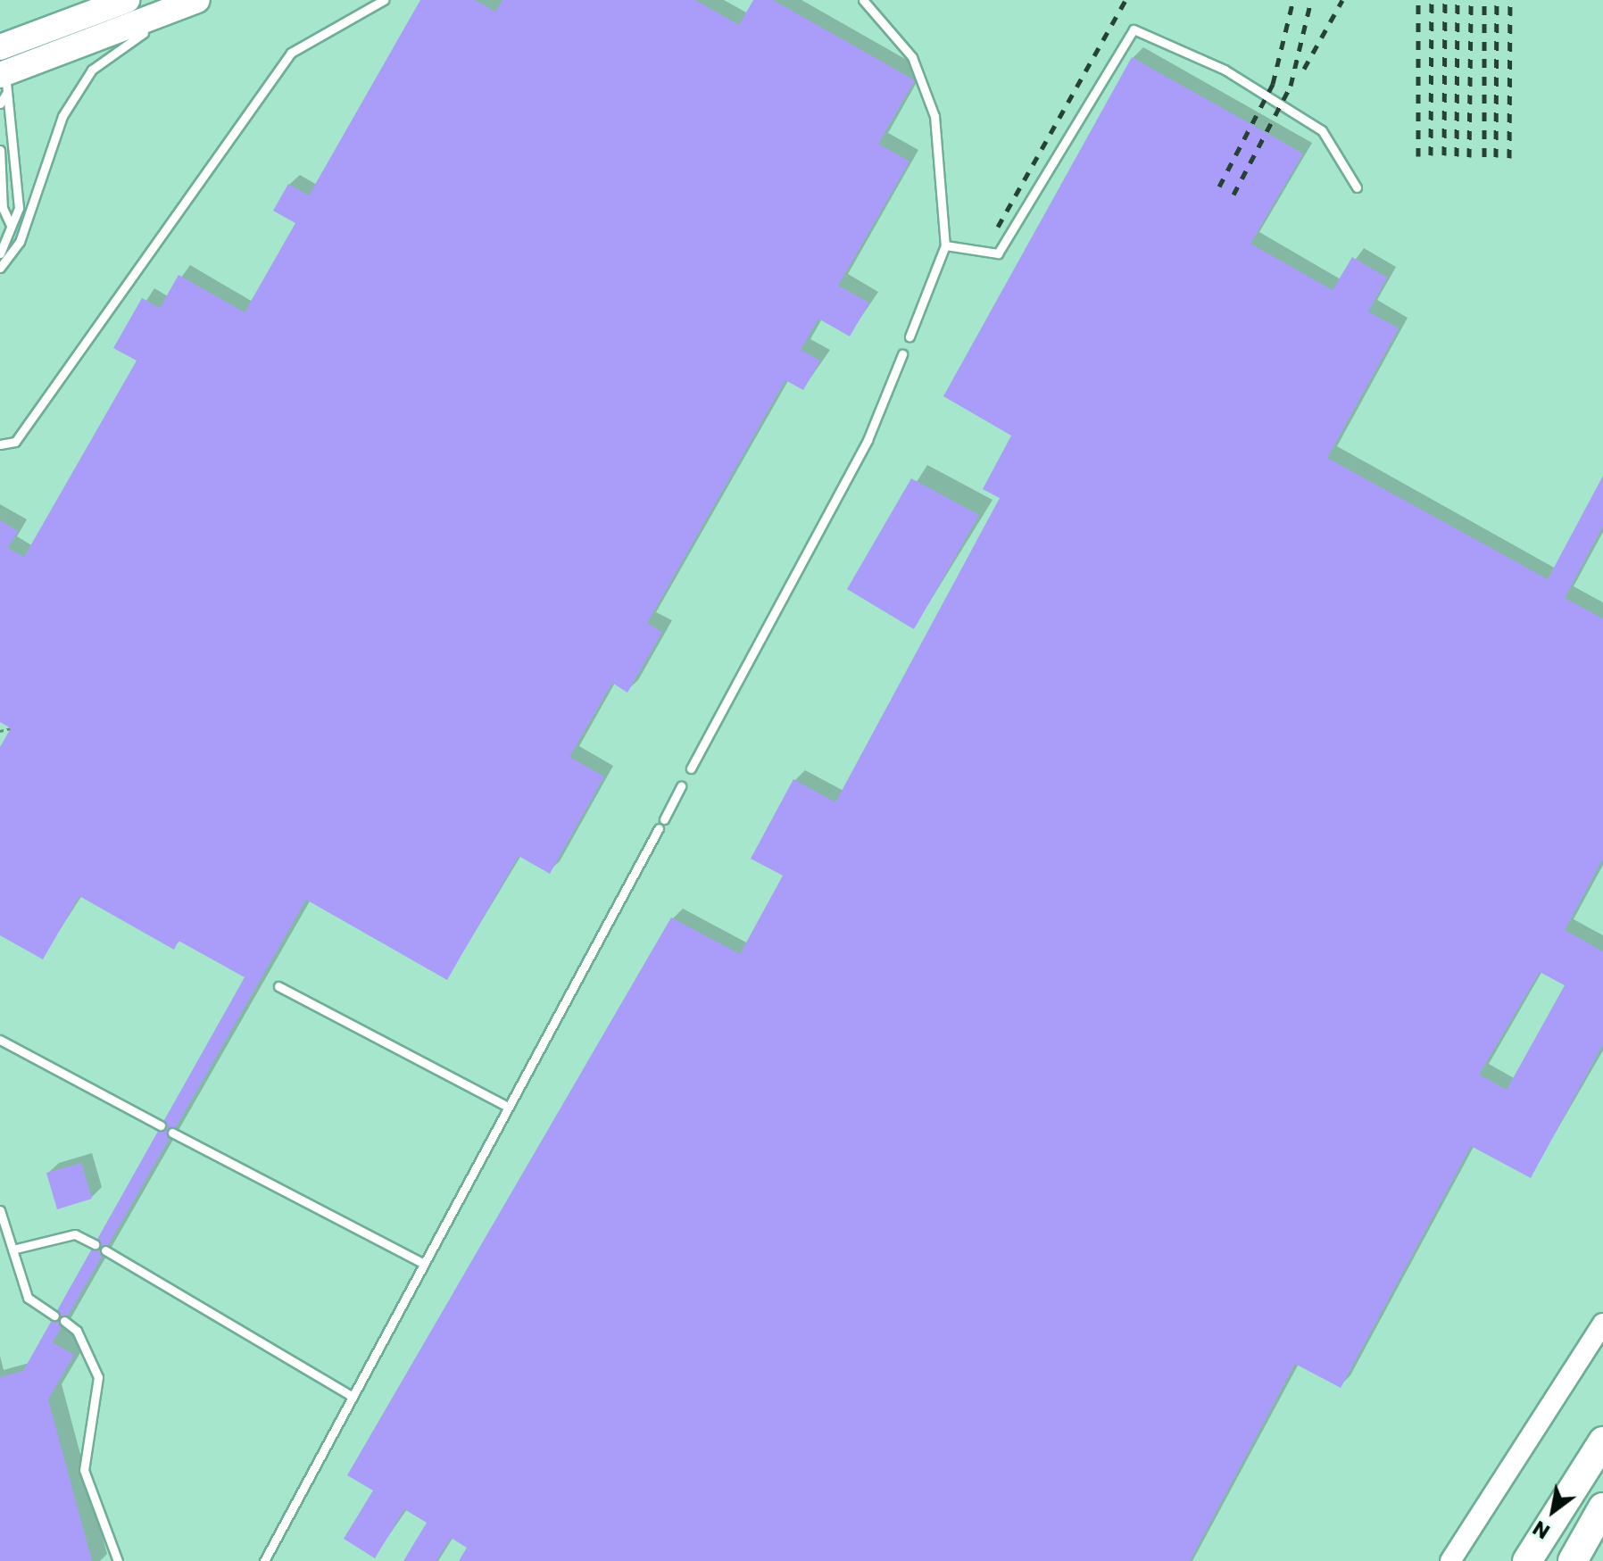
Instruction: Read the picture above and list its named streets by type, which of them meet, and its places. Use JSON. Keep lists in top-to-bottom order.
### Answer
{
  "north": "bottom left"
}
